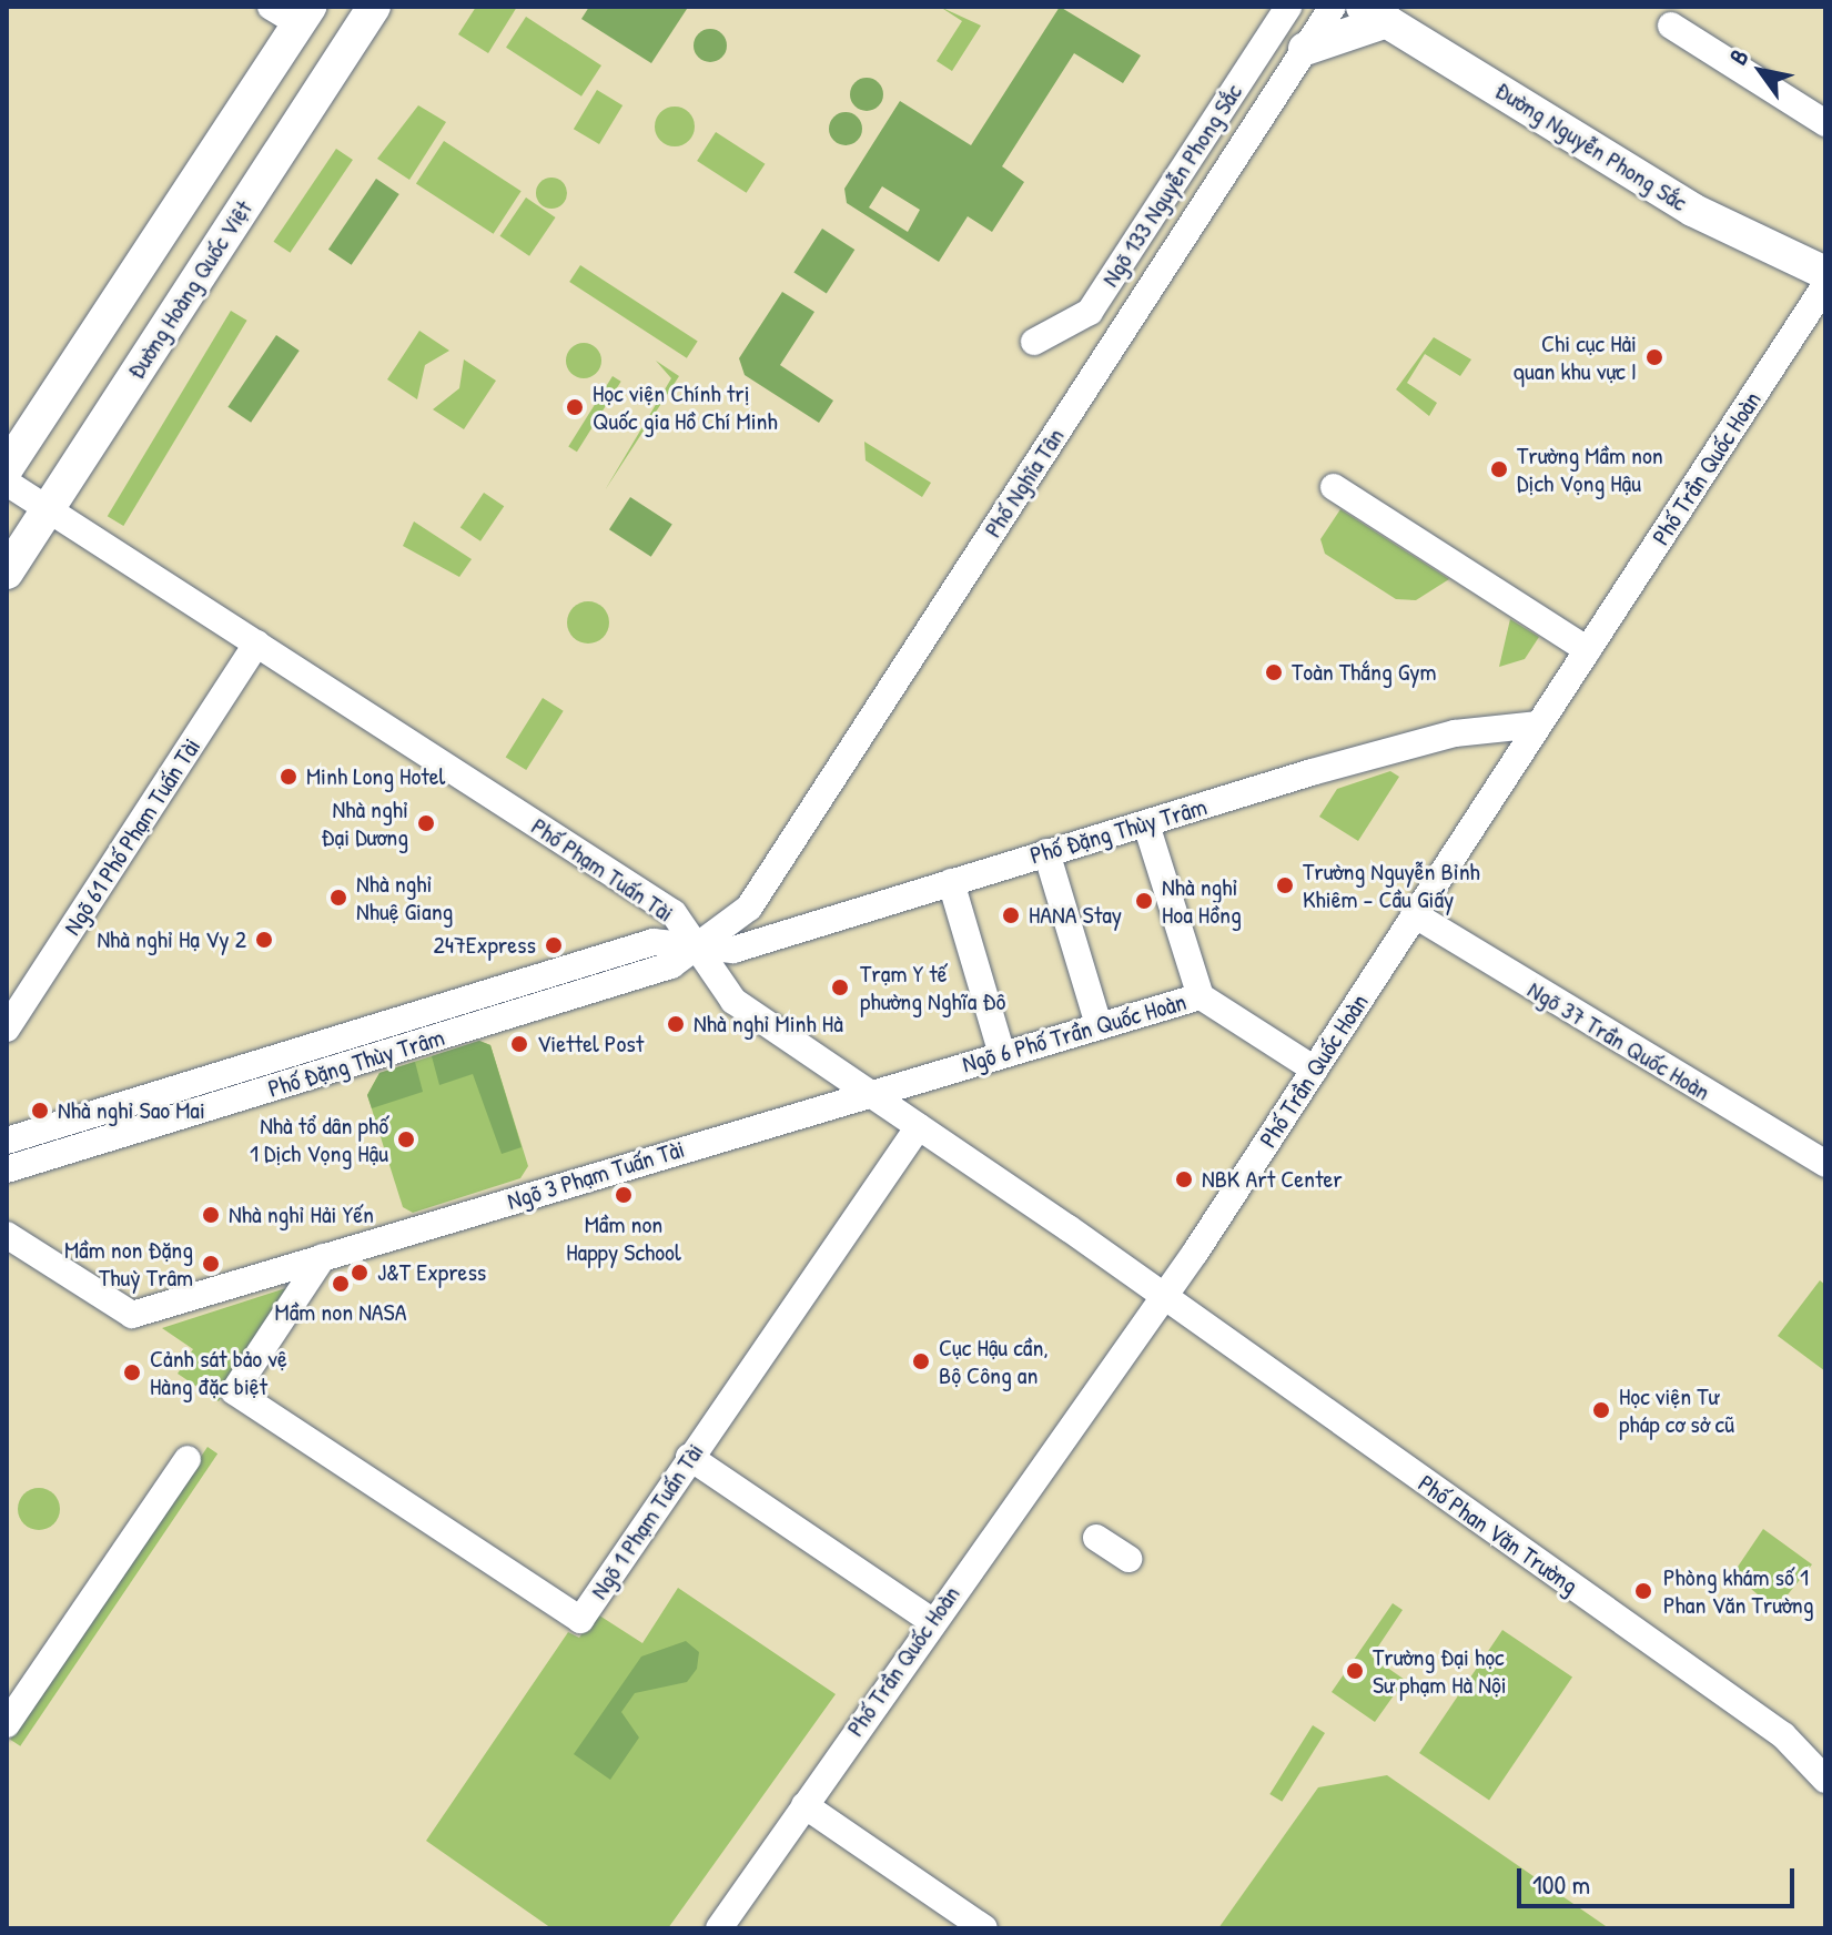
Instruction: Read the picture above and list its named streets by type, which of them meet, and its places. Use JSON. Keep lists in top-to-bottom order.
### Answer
{
  "streets": {
    "main road": ["Đường Nguyễn Phong Sắc", "Đường Hoàng Quốc Việt"],
    "street": [
      "Ngõ 133 Nguyễn Phong Sắc",
      "Phố Trần Quốc Hoàn",
      "Phố Nghĩa Tân",
      "Phố Đặng Thùy Trâm",
      "Ngõ 61 Phố Phạm Tuấn Tài",
      "Phố Phạm Tuấn Tài",
      "Ngõ 6 Phố Trần Quốc Hoàn",
      "Ngõ 37 Trần Quốc Hoàn",
      "Ngõ 3 Phạm Tuấn Tài",
      "Ngõ 1 Phạm Tuấn Tài",
      "Phố Phan Văn Trường"
    ]
  },
  "crossings": [
    ["Đường Hoàng Quốc Việt", "Phố Phạm Tuấn Tài"],
    ["Phố Trần Quốc Hoàn", "Phố Đặng Thùy Trâm"],
    ["Phố Trần Quốc Hoàn", "Phố Phạm Tuấn Tài"],
    ["Phố Trần Quốc Hoàn", "Ngõ 6 Phố Trần Quốc Hoàn"],
    ["Phố Trần Quốc Hoàn", "Ngõ 37 Trần Quốc Hoàn"],
    ["Phố Trần Quốc Hoàn", "Phố Phan Văn Trường"],
    ["Phố Nghĩa Tân", "Phố Đặng Thùy Trâm"],
    ["Phố Nghĩa Tân", "Phố Phạm Tuấn Tài"],
    ["Phố Đặng Thùy Trâm", "Phố Phạm Tuấn Tài"],
    ["Ngõ 61 Phố Phạm Tuấn Tài", "Phố Phạm Tuấn Tài"],
    ["Phố Phạm Tuấn Tài", "Ngõ 6 Phố Trần Quốc Hoàn"],
    ["Phố Phạm Tuấn Tài", "Ngõ 3 Phạm Tuấn Tài"],
    ["Phố Phạm Tuấn Tài", "Ngõ 1 Phạm Tuấn Tài"],
    ["Phố Phạm Tuấn Tài", "Phố Phan Văn Trường"],
    ["Ngõ 6 Phố Trần Quốc Hoàn", "Ngõ 3 Phạm Tuấn Tài"],
    ["Ngõ 3 Phạm Tuấn Tài", "Ngõ 1 Phạm Tuấn Tài"]
  ],
  "places": [
    "Chi cục Hải quan khu vực I",
    "Học viện Chính trị Quốc gia Hồ Chí Minh",
    "Trường Mầm non Dịch Vọng Hậu",
    "Toàn Thắng Gym",
    "Minh Long Hotel",
    "Nhà nghỉ Đại Dương",
    "Trường Nguyễn Bỉnh Khiêm - Cầu Giấy",
    "Nhà nghỉ Nhuệ Giang",
    "Nhà nghỉ Hoa Hồng",
    "HANA Stay",
    "Nhà nghỉ Hạ Vy 2",
    "247Express",
    "Trạm Y tế phường Nghĩa Đô",
    "Nhà nghỉ Minh Hà",
    "Viettel Post",
    "Nhà nghỉ Sao Mai",
    "Nhà tổ dân phố 1 Dịch Vọng Hậu",
    "NBK Art Center",
    "Mầm non Happy School",
    "Nhà nghỉ Hải Yến",
    "Mầm non Đặng Thuỳ Trâm",
    "J&T Express",
    "Mầm non NASA",
    "Cục Hậu cần, Bộ Công an",
    "Cảnh sát bảo vệ Hàng đặc biệt",
    "Học viện Tư pháp cơ sở cũ",
    "Phòng khám số 1 Phan Văn Trường",
    "Trường Đại học Sư phạm Hà Nội"
  ],
  "scale_bar": "100 m",
  "north": "top left"
}
